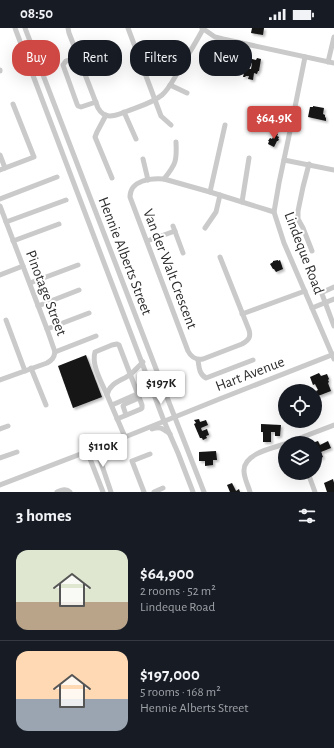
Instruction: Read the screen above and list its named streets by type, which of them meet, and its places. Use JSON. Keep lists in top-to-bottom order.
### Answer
{
  "streets": {
    "street": [
      "Lindeque Road",
      "Hennie Alberts Street",
      "Van der Walt Crescent",
      "Pinotage Street",
      "Hart Avenue"
    ]
  },
  "crossings": [
    ["Lindeque Road", "Van der Walt Crescent"],
    ["Lindeque Road", "Hart Avenue"],
    ["Hennie Alberts Street", "Hart Avenue"]
  ],
  "page": {
    "status": "08:50",
    "chip": [
      "Buy",
      "Rent",
      "Filters",
      "New"
    ],
    "price": ["$64.9K", "$197K", "$110K"],
    "heading": "3 homes",
    "list": [
      {
        "name": "$64,900",
        "note": "2 rooms · 52 m² · Lindeque Road"
      },
      {
        "name": "$197,000",
        "note": "5 rooms · 168 m² · Hennie Alberts Street"
      }
    ]
  }
}
